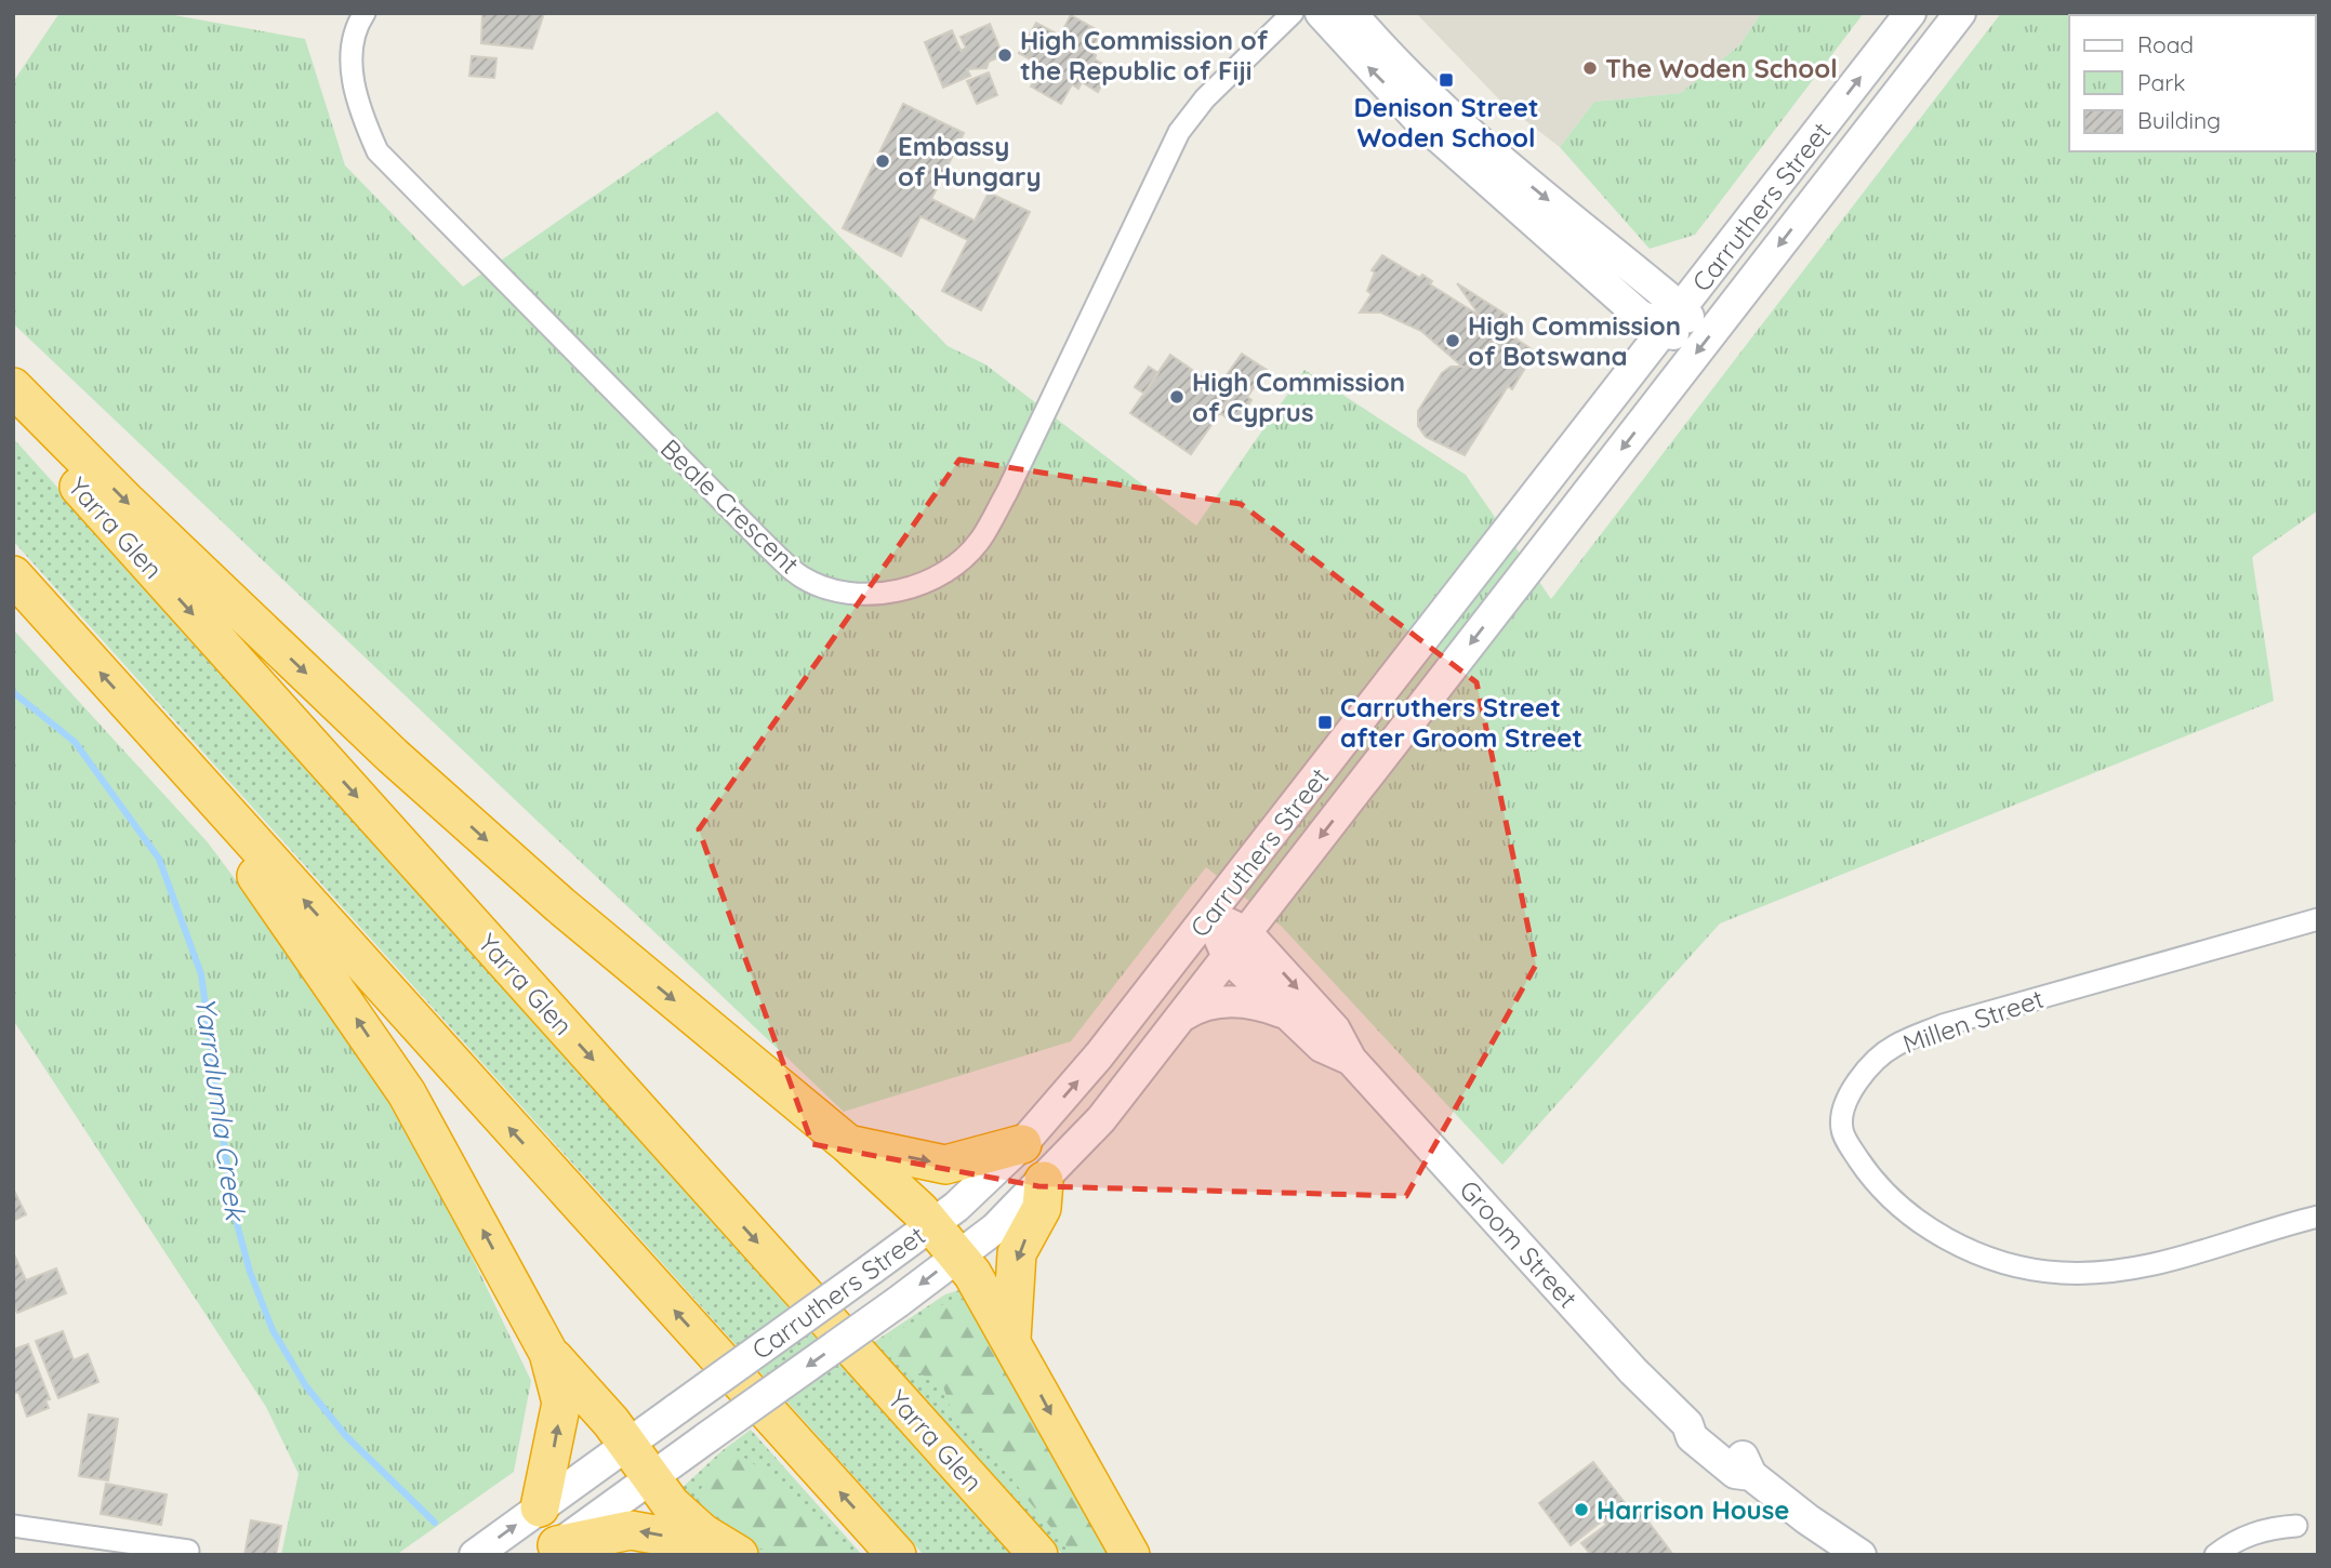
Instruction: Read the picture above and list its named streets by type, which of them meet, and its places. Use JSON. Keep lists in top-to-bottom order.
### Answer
{
  "streets": {
    "highway": ["Yarra Glen"],
    "main road": ["Carruthers Street", "Groom Street"],
    "street": ["Beale Crescent", "Millen Street"]
  },
  "crossings": [
    ["Carruthers Street", "Groom Street"]
  ],
  "water": ["Yarralumla Creek"],
  "places": {
    "other": [
      "High Commission of the Republic of Fiji",
      "The Woden School",
      "Embassy of Hungary",
      "High Commission of Botswana",
      "High Commission of Cyprus",
      "Harrison House"
    ],
    "transit": ["Denison Street Woden School", "Carruthers Street after Groom Street"]
  },
  "legend": ["Road", "Park", "Building"]
}
